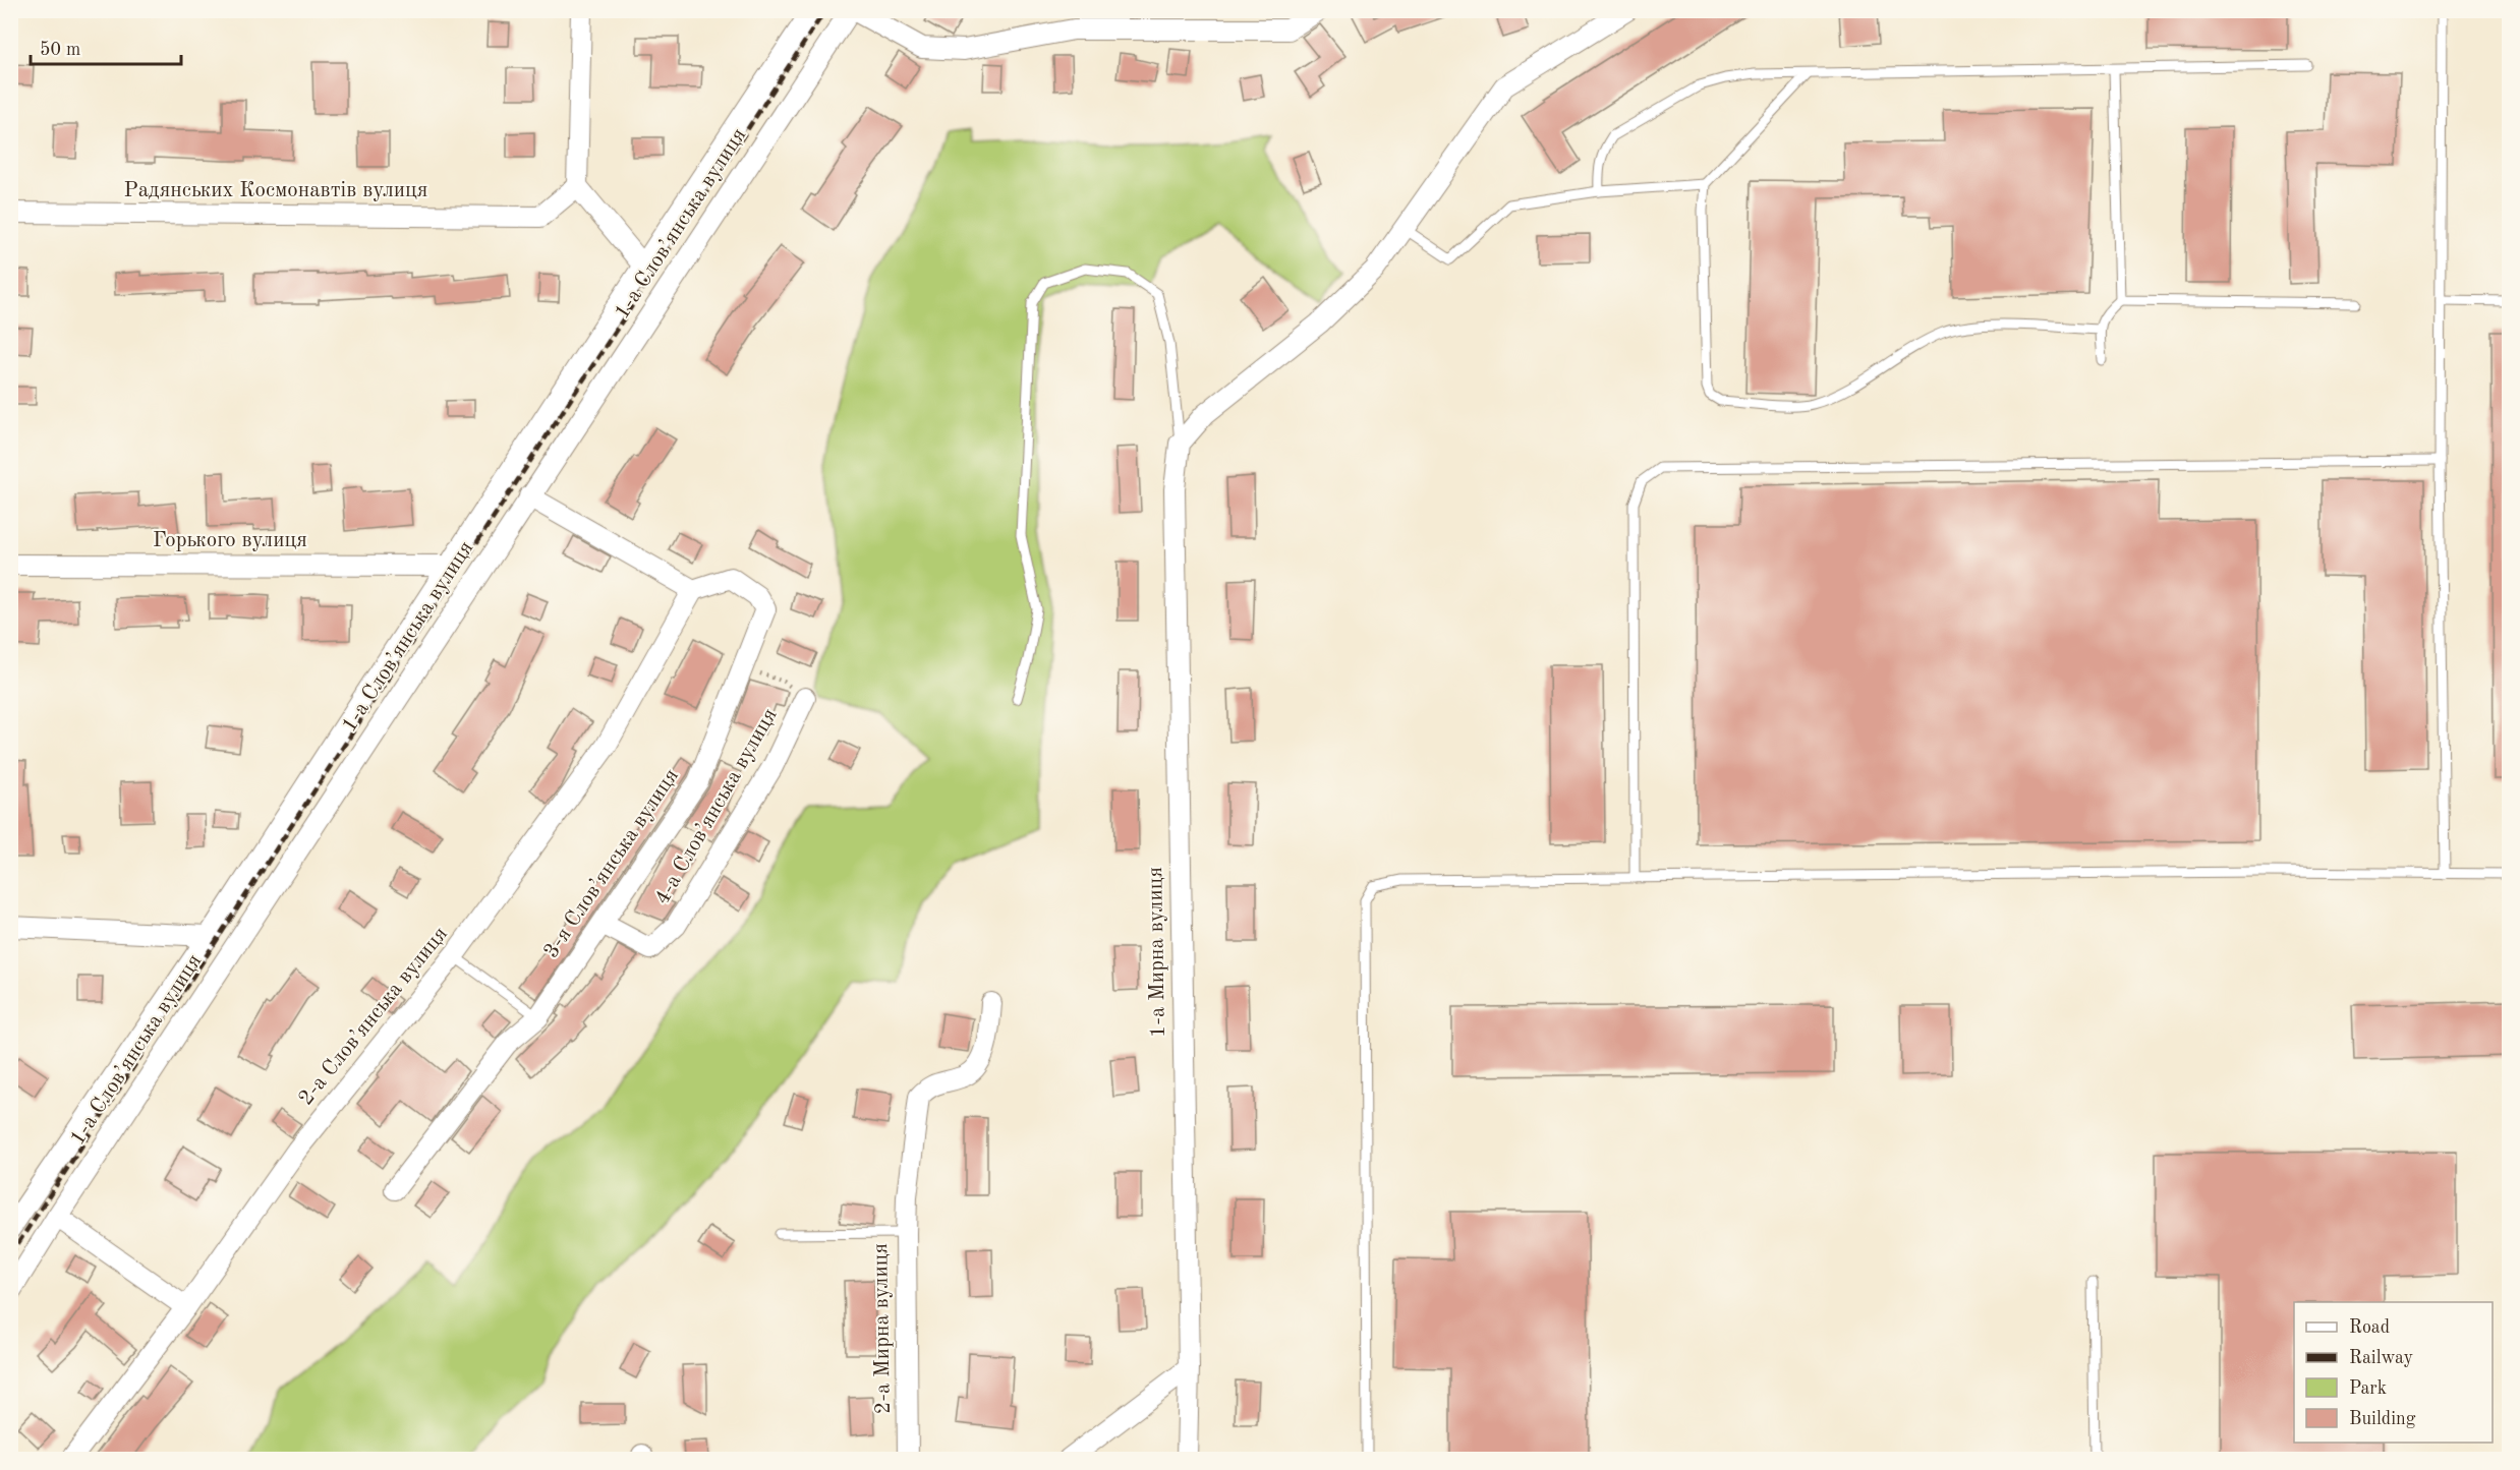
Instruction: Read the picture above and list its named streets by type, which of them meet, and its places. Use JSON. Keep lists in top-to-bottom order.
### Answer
{
  "streets": {
    "street": [
      "Радянських Космонавтів вулиця",
      "1-а Слов’янська вулиця",
      "Горького вулиця",
      "4-а Слов’янська вулиця",
      "3-я Слов’янська вулиця",
      "1-а Мирна вулиця",
      "2-а Слов’янська вулиця",
      "2-а Мирна вулиця"
    ]
  },
  "crossings": [
    ["4-а Слов’янська вулиця", "3-я Слов’янська вулиця"],
    ["3-я Слов’янська вулиця", "2-а Слов’янська вулиця"]
  ],
  "legend": [
    "Road",
    "Railway",
    "Park",
    "Building"
  ],
  "scale_bar": "50 m"
}
